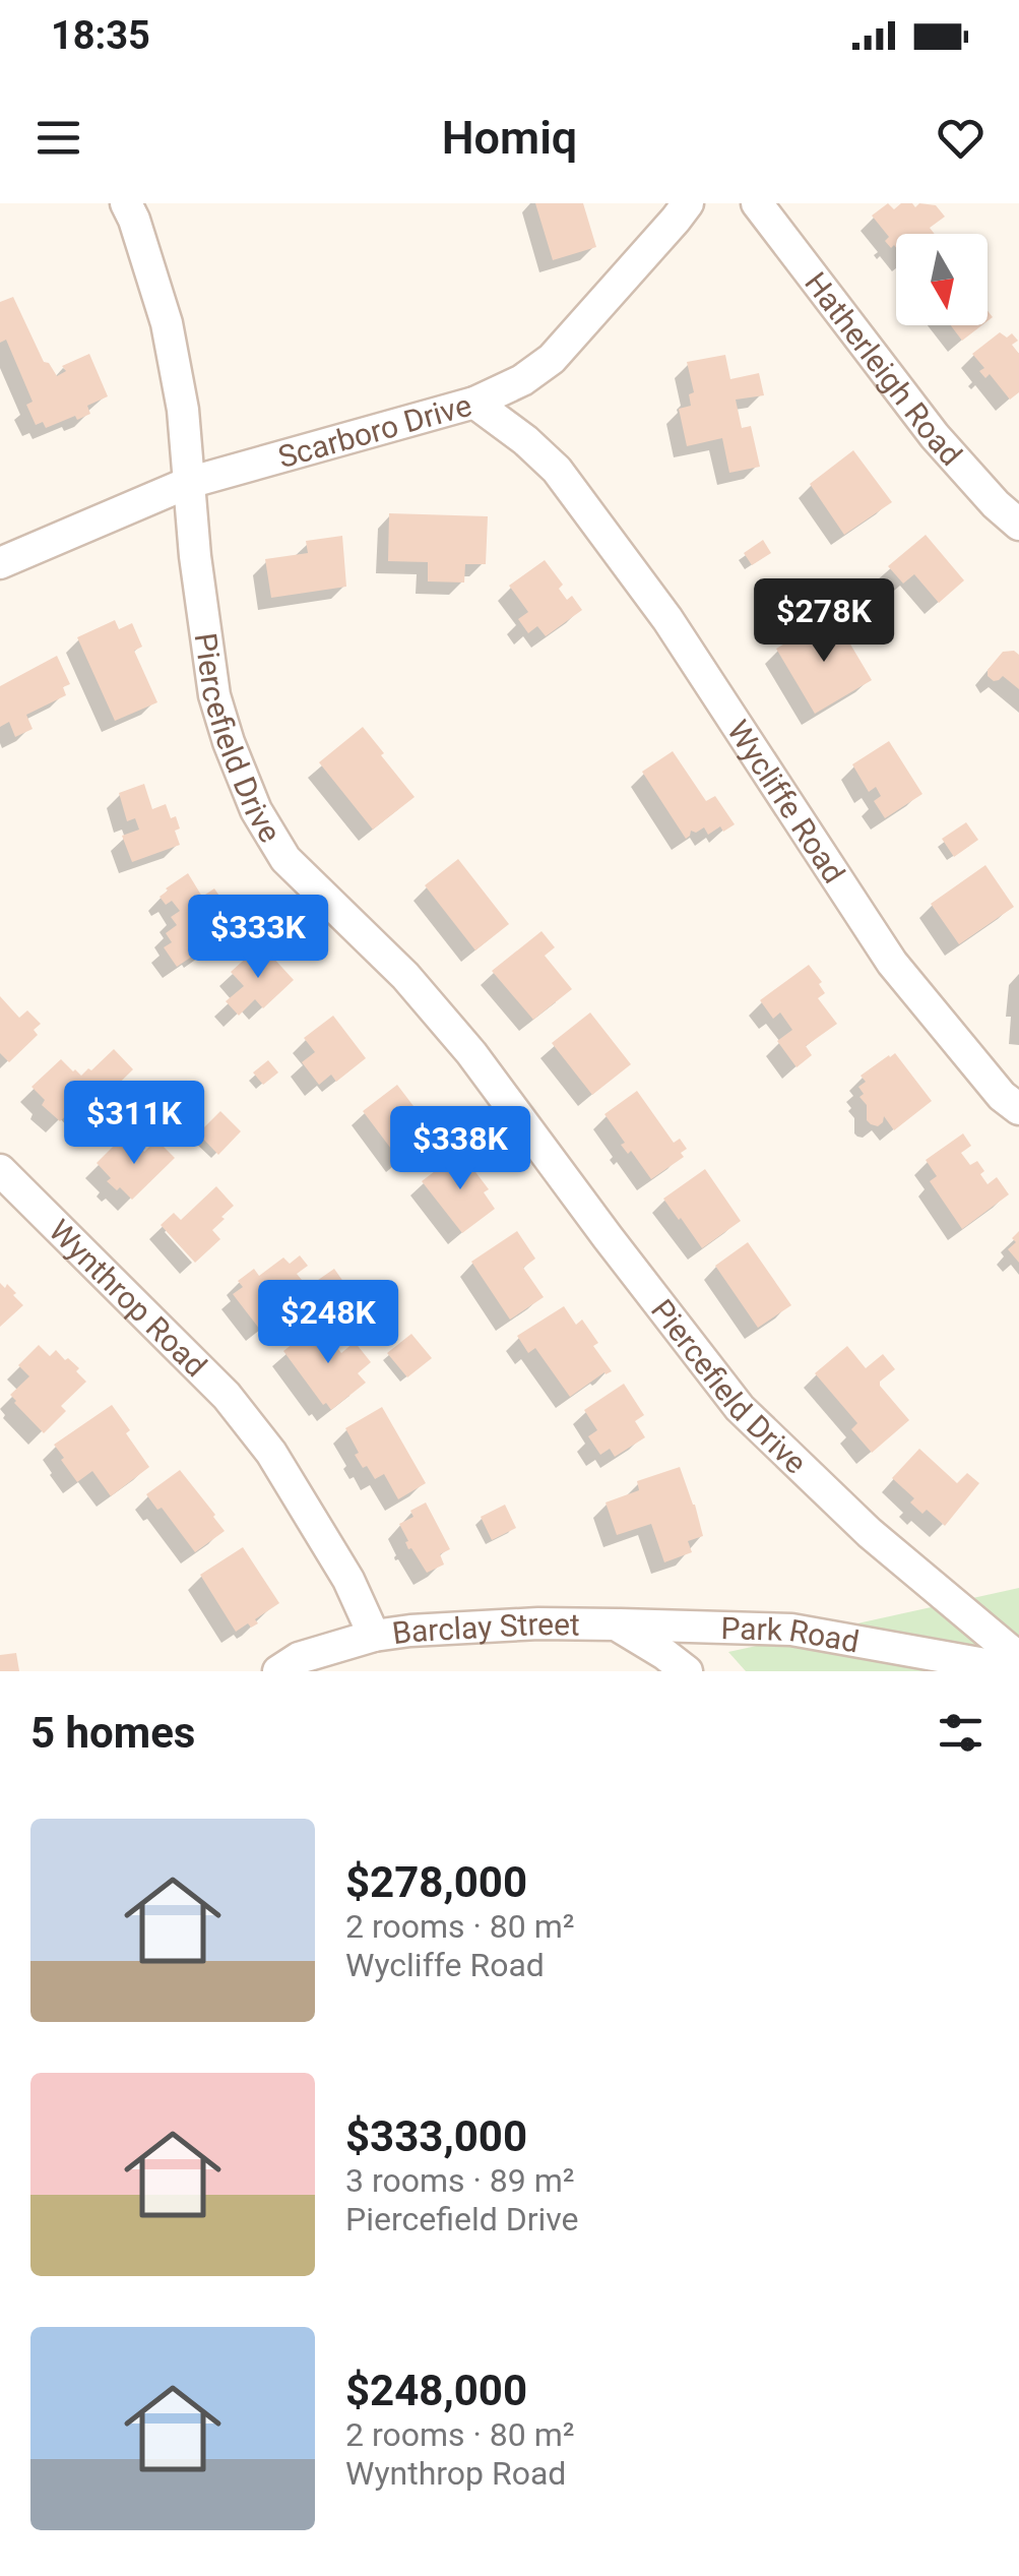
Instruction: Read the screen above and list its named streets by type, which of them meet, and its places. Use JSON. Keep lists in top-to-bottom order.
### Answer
{
  "streets": {
    "street": [
      "Hatherleigh Road",
      "Scarboro Drive",
      "Piercefield Drive",
      "Wycliffe Road",
      "Wynthrop Road",
      "Barclay Street",
      "Park Road"
    ]
  },
  "crossings": [
    ["Scarboro Drive", "Piercefield Drive"],
    ["Scarboro Drive", "Wycliffe Road"],
    ["Wynthrop Road", "Barclay Street"],
    ["Barclay Street", "Park Road"]
  ],
  "north": "bottom",
  "page": {
    "status": "18:35",
    "header": "Homiq",
    "price": [
      "$278K",
      "$333K",
      "$311K",
      "$338K",
      "$248K"
    ],
    "heading": "5 homes",
    "list": [
      {
        "name": "$278,000",
        "note": "2 rooms · 80 m² · Wycliffe Road"
      },
      {
        "name": "$333,000",
        "note": "3 rooms · 89 m² · Piercefield Drive"
      },
      {
        "name": "$248,000",
        "note": "2 rooms · 80 m² · Wynthrop Road"
      }
    ]
  }
}
